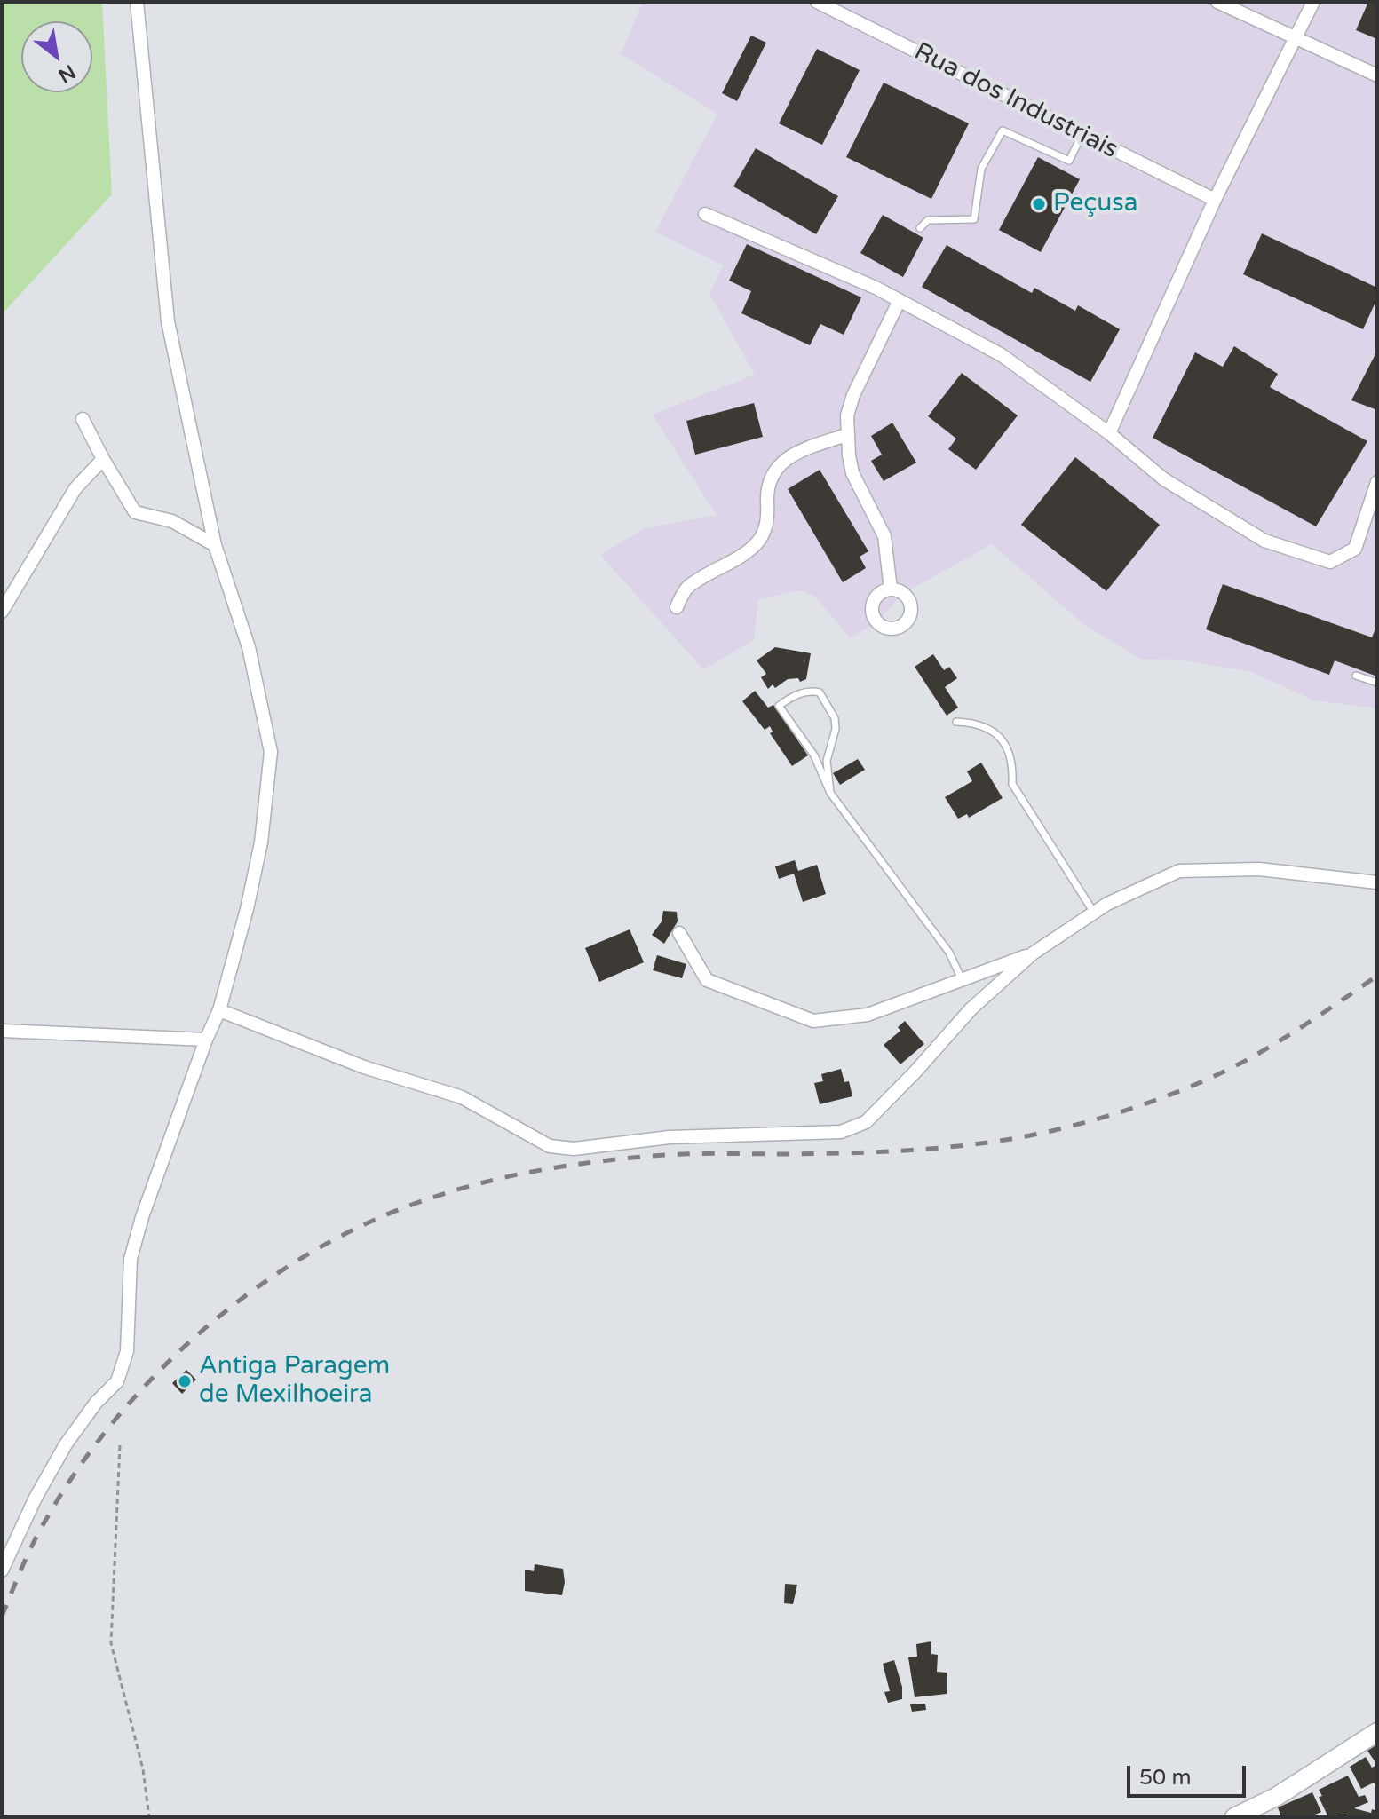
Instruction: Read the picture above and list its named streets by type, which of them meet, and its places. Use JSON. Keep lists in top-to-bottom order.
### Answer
{
  "streets": {
    "street": ["Rua dos Industriais"]
  },
  "places": ["Peçusa", "Antiga Paragem de Mexilhoeira"],
  "scale_bar": "50 m",
  "north": "bottom right"
}
